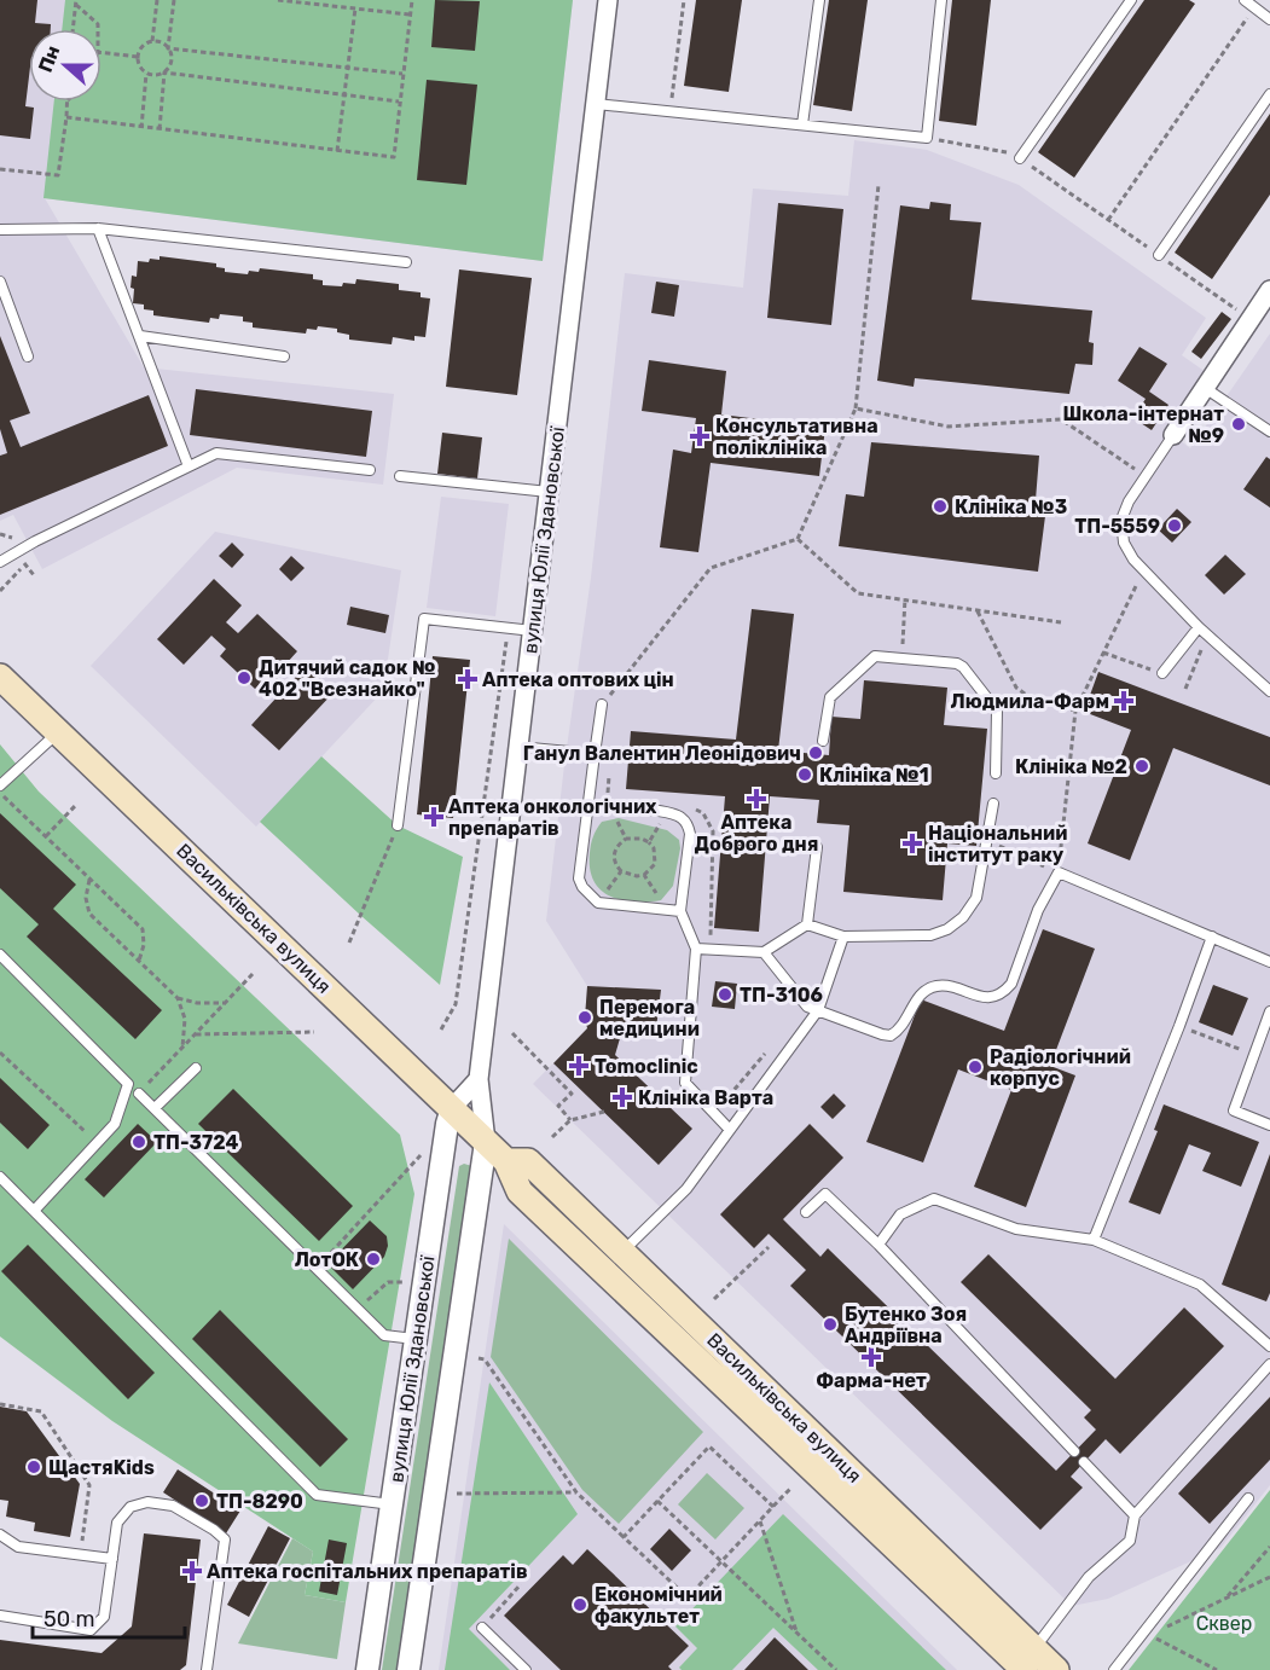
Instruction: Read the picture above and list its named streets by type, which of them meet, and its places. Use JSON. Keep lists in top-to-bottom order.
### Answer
{
  "streets": {
    "main road": ["Васильківська вулиця"],
    "street": ["вулиця Юлії Здановської"]
  },
  "crossings": [
    ["вулиця Юлії Здановської", "Васильківська вулиця"]
  ],
  "parks": ["Сквер"],
  "places": {
    "other": [
      "Школа-інтернат №9",
      "Клініка №3",
      "ТП-5559",
      "Дитячий садок № 402 \"Всезнайко\"",
      "Ганул Валентин Леонідович",
      "Клініка №2",
      "Клініка №1",
      "ТП-3106",
      "Перемога медицини",
      "Радіологічний корпус",
      "ТП-3724",
      "ЛотОК",
      "Бутенко Зоя Андріївна",
      "ЩастяKids",
      "ТП-8290",
      "Економічний факультет"
    ],
    "health": [
      "Консультативна поліклініка",
      "Аптека оптових цін",
      "Людмила-Фарм",
      "Аптека Доброго дня",
      "Аптека онкологічних препаратів",
      "Національний інститут раку",
      "Tomoclinic",
      "Клініка Варта",
      "Фарма-нет",
      "Аптека госпітальних препаратів"
    ]
  },
  "scale_bar": "50 m",
  "north": "left"
}
